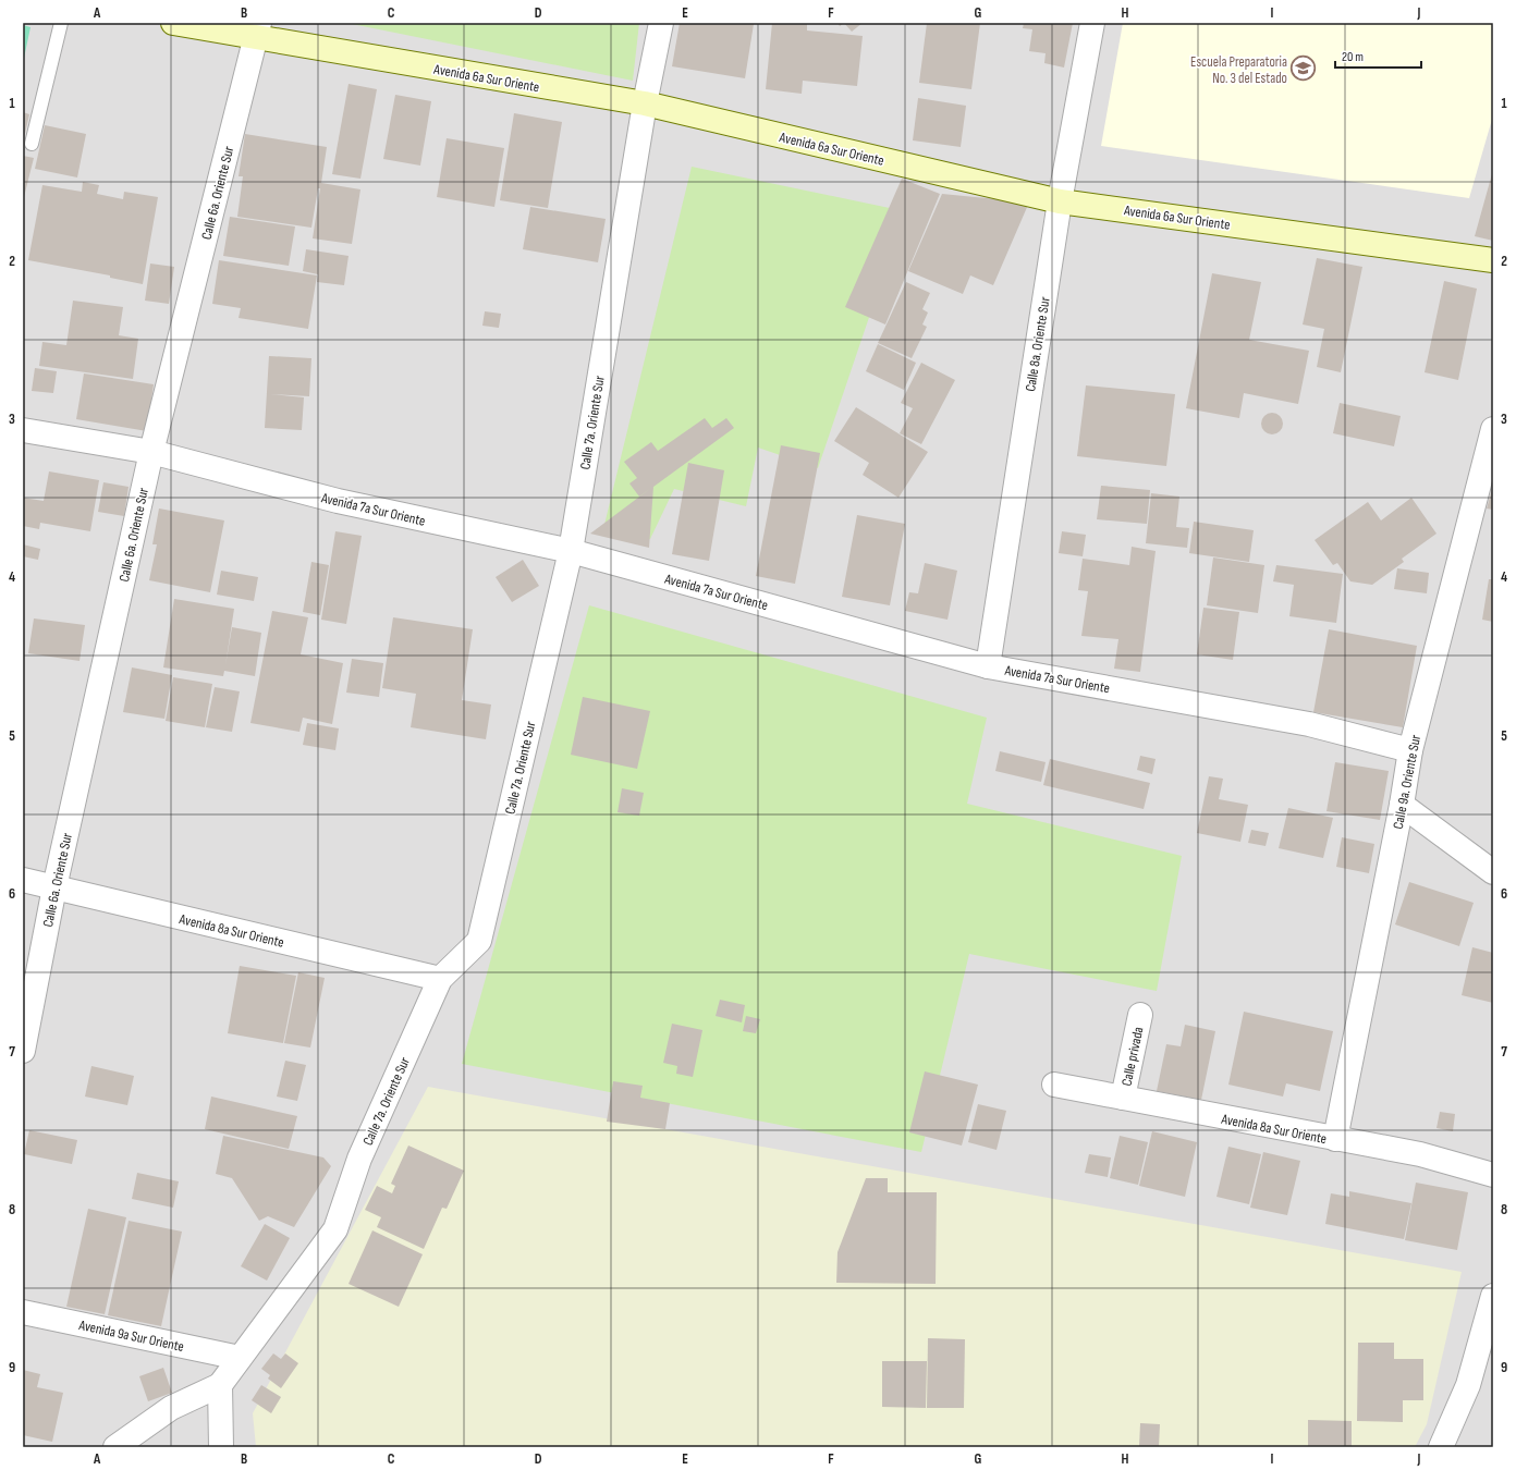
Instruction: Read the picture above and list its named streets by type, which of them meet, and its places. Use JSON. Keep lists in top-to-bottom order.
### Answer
{
  "streets": {
    "street": [
      "Avenida 6a Sur Oriente",
      "Calle 6a. Oriente Sur",
      "Calle 8a. Oriente Sur",
      "Calle 7a. Oriente Sur",
      "Avenida 7a Sur Oriente",
      "Calle 9a. Oriente Sur",
      "Avenida 8a Sur Oriente",
      "Calle privada",
      "Avenida 9a Sur Oriente"
    ]
  },
  "crossings": [
    ["Avenida 6a Sur Oriente", "Calle 6a. Oriente Sur"],
    ["Avenida 6a Sur Oriente", "Calle 8a. Oriente Sur"],
    ["Avenida 6a Sur Oriente", "Calle 7a. Oriente Sur"],
    ["Calle 6a. Oriente Sur", "Avenida 7a Sur Oriente"],
    ["Calle 6a. Oriente Sur", "Avenida 8a Sur Oriente"],
    ["Calle 8a. Oriente Sur", "Avenida 7a Sur Oriente"],
    ["Calle 7a. Oriente Sur", "Avenida 7a Sur Oriente"],
    ["Calle 7a. Oriente Sur", "Avenida 8a Sur Oriente"],
    ["Calle 7a. Oriente Sur", "Avenida 9a Sur Oriente"],
    ["Avenida 7a Sur Oriente", "Calle 9a. Oriente Sur"],
    ["Calle 9a. Oriente Sur", "Avenida 8a Sur Oriente"],
    ["Avenida 8a Sur Oriente", "Calle privada"]
  ],
  "places": {
    "school or university": ["Escuela Preparatoria No. 3 del Estado"]
  },
  "scale_bar": "20 m",
  "grid": {
    "columns": [
      "A",
      "B",
      "C",
      "D",
      "E",
      "F",
      "G",
      "H",
      "I",
      "J"
    ],
    "rows": [
      "1",
      "2",
      "3",
      "4",
      "5",
      "6",
      "7",
      "8",
      "9"
    ]
  }
}
